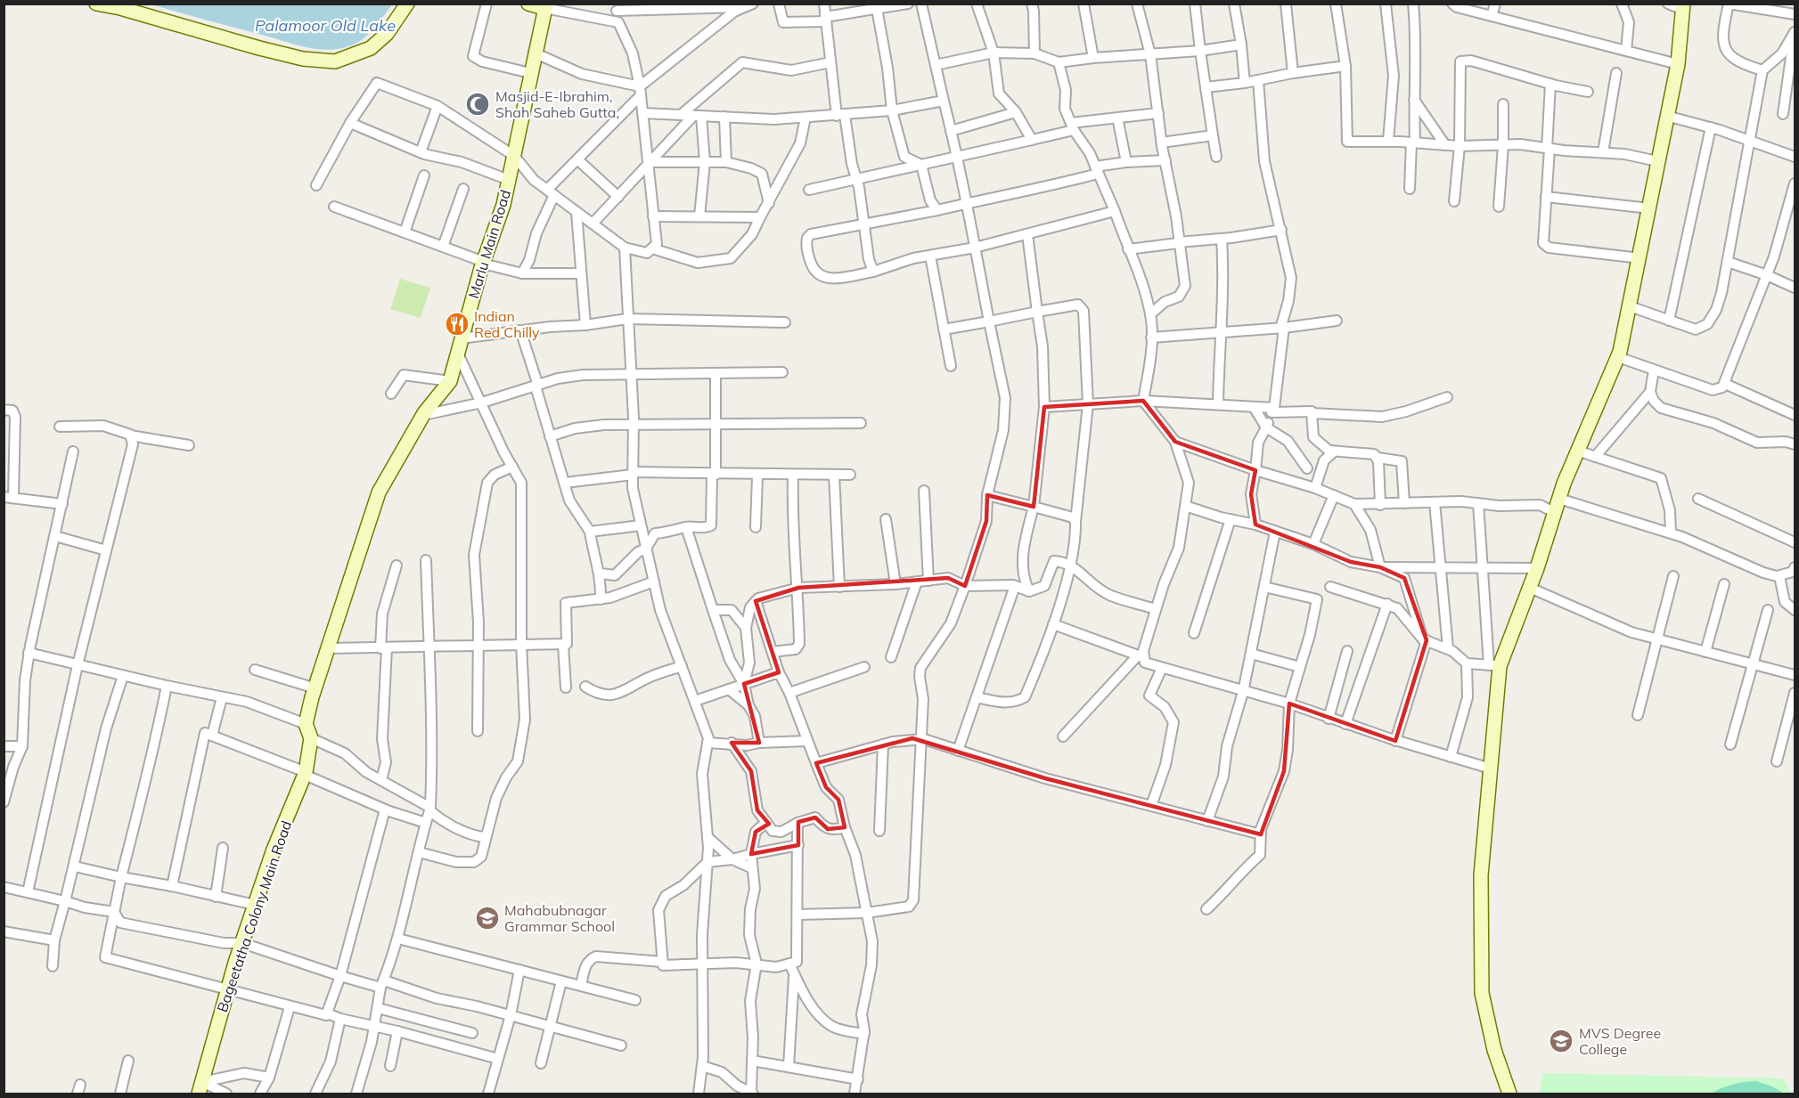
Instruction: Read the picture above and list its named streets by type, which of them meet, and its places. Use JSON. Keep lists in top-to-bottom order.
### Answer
{
  "streets": {
    "street": ["Marlu Main Road", "Bageetatha Colony Main Road"]
  },
  "water": ["Palamoor Old Lake"],
  "places": {
    "mosque": ["Masjid-E-Ibrahim, Shah Saheb Gutta,"],
    "restaurant": ["Indian Red Chilly"],
    "school or university": ["Mahabubnagar Grammar School", "MVS Degree College"]
  }
}
